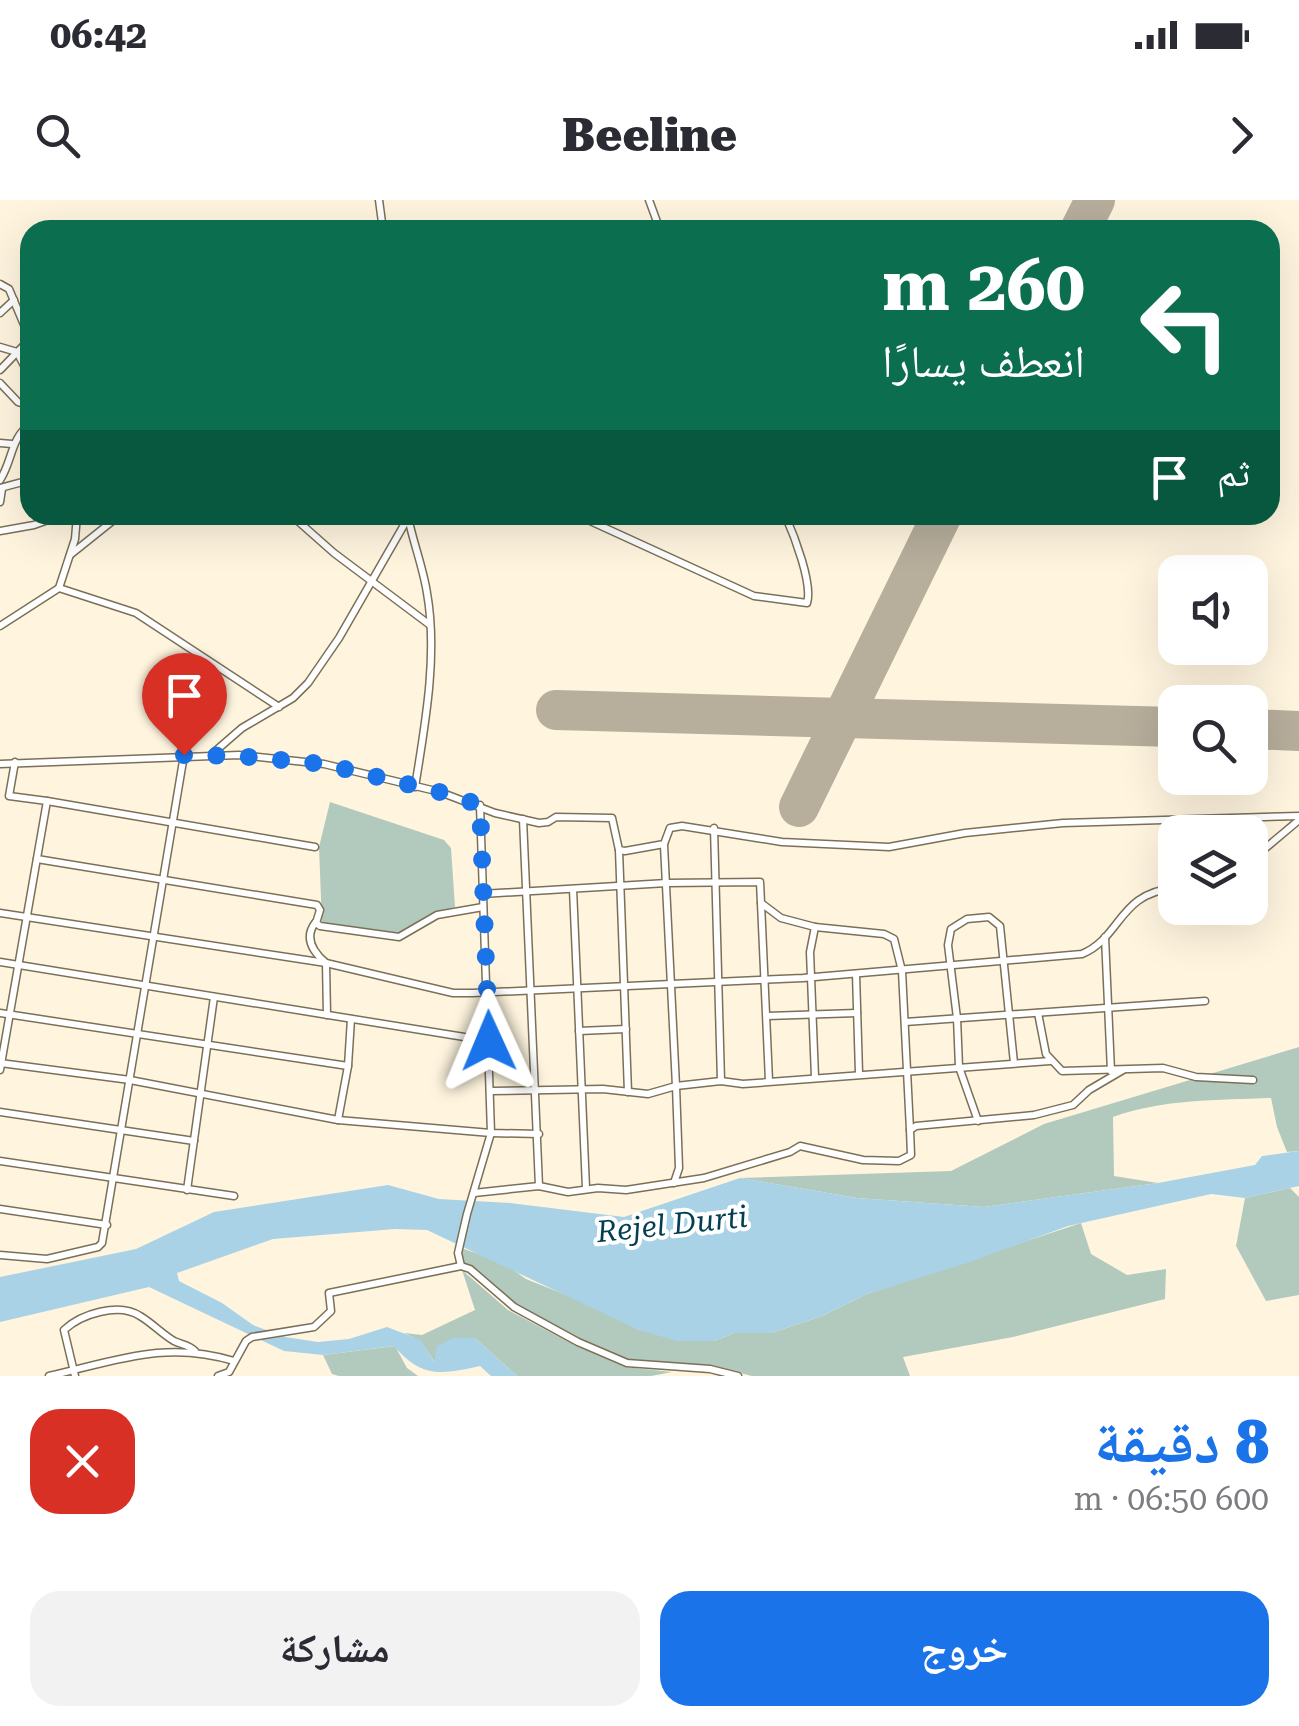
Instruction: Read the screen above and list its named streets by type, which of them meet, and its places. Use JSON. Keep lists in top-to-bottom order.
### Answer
{
  "water": ["Rejel Durti"],
  "page": {
    "status": "06:42",
    "header": "Beeline",
    "turn": ["260 m", "انعطف يسارًا"],
    "then": "ثم",
    "heading": ["8 دقيقة", "600 m · 06:50"],
    "buttons": ["خروج", "مشاركة"]
  }
}
